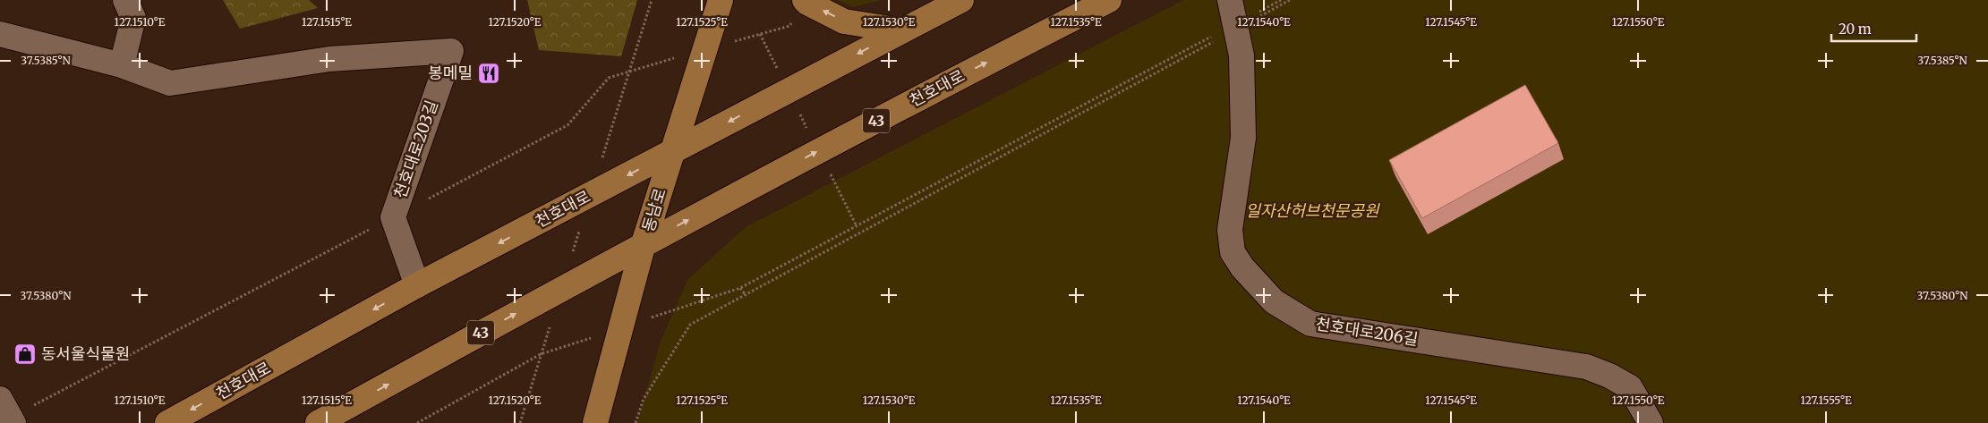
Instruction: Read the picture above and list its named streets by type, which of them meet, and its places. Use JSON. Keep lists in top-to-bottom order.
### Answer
{
  "streets": {
    "main road": ["천호대로", "43", "동남로"],
    "street": ["천호대로203길", "천호대로206길"]
  },
  "crossings": [
    ["천호대로", "천호대로203길"],
    ["천호대로", "동남로"]
  ],
  "parks": ["일자산허브천문공원"],
  "places": {
    "restaurant": ["봉메밀"],
    "shop": ["동서울식물원"]
  },
  "scale_bar": "20 m",
  "coordinates": [
    "127.1510°E",
    "127.1515°E",
    "127.1520°E",
    "127.1525°E",
    "127.1530°E",
    "127.1535°E",
    "127.1540°E",
    "127.1545°E",
    "127.1550°E",
    "37.5385°N",
    "37.5380°N",
    "127.1555°E"
  ]
}
